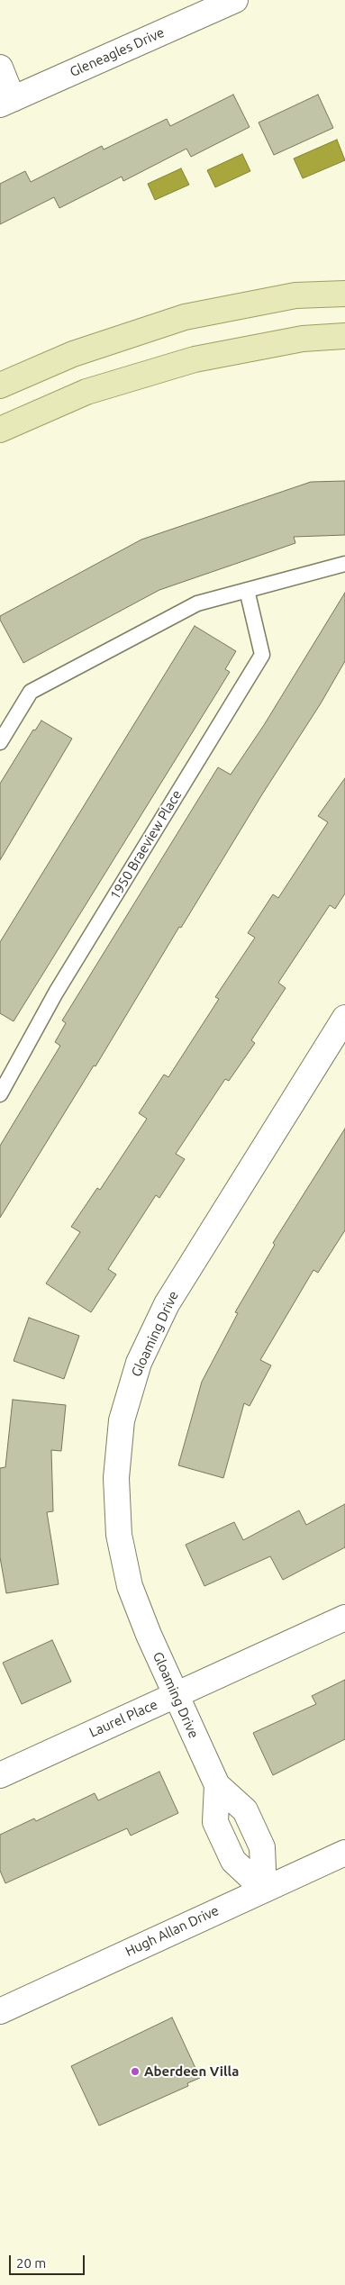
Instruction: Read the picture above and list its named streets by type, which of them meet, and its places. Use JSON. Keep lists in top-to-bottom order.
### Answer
{
  "streets": {
    "street": [
      "Gleneagles Drive",
      "Gloaming Drive",
      "Laurel Place",
      "Hugh Allan Drive"
    ],
    "lane": ["1950 Braeview Place"]
  },
  "crossings": [
    ["Gloaming Drive", "Laurel Place"],
    ["Gloaming Drive", "Hugh Allan Drive"]
  ],
  "places": ["Aberdeen Villa"],
  "scale_bar": "20 m"
}
